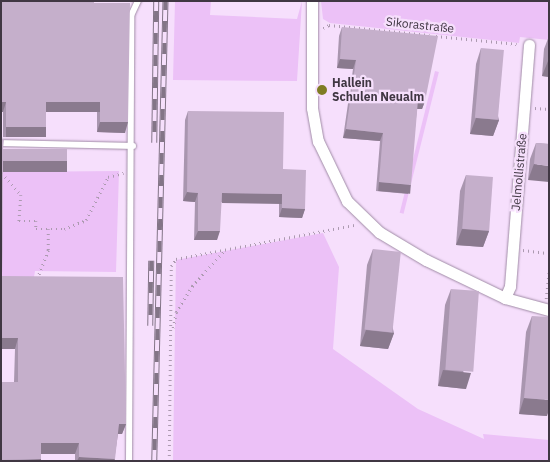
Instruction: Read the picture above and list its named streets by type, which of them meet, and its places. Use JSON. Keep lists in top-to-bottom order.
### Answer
{
  "streets": {
    "street": ["Jelmollistraße"],
    "path": ["Sikorastraße"]
  },
  "crossings": [
    ["Sikorastraße", "Jelmollistraße"]
  ],
  "places": ["Hallein Schulen Neualm"]
}
